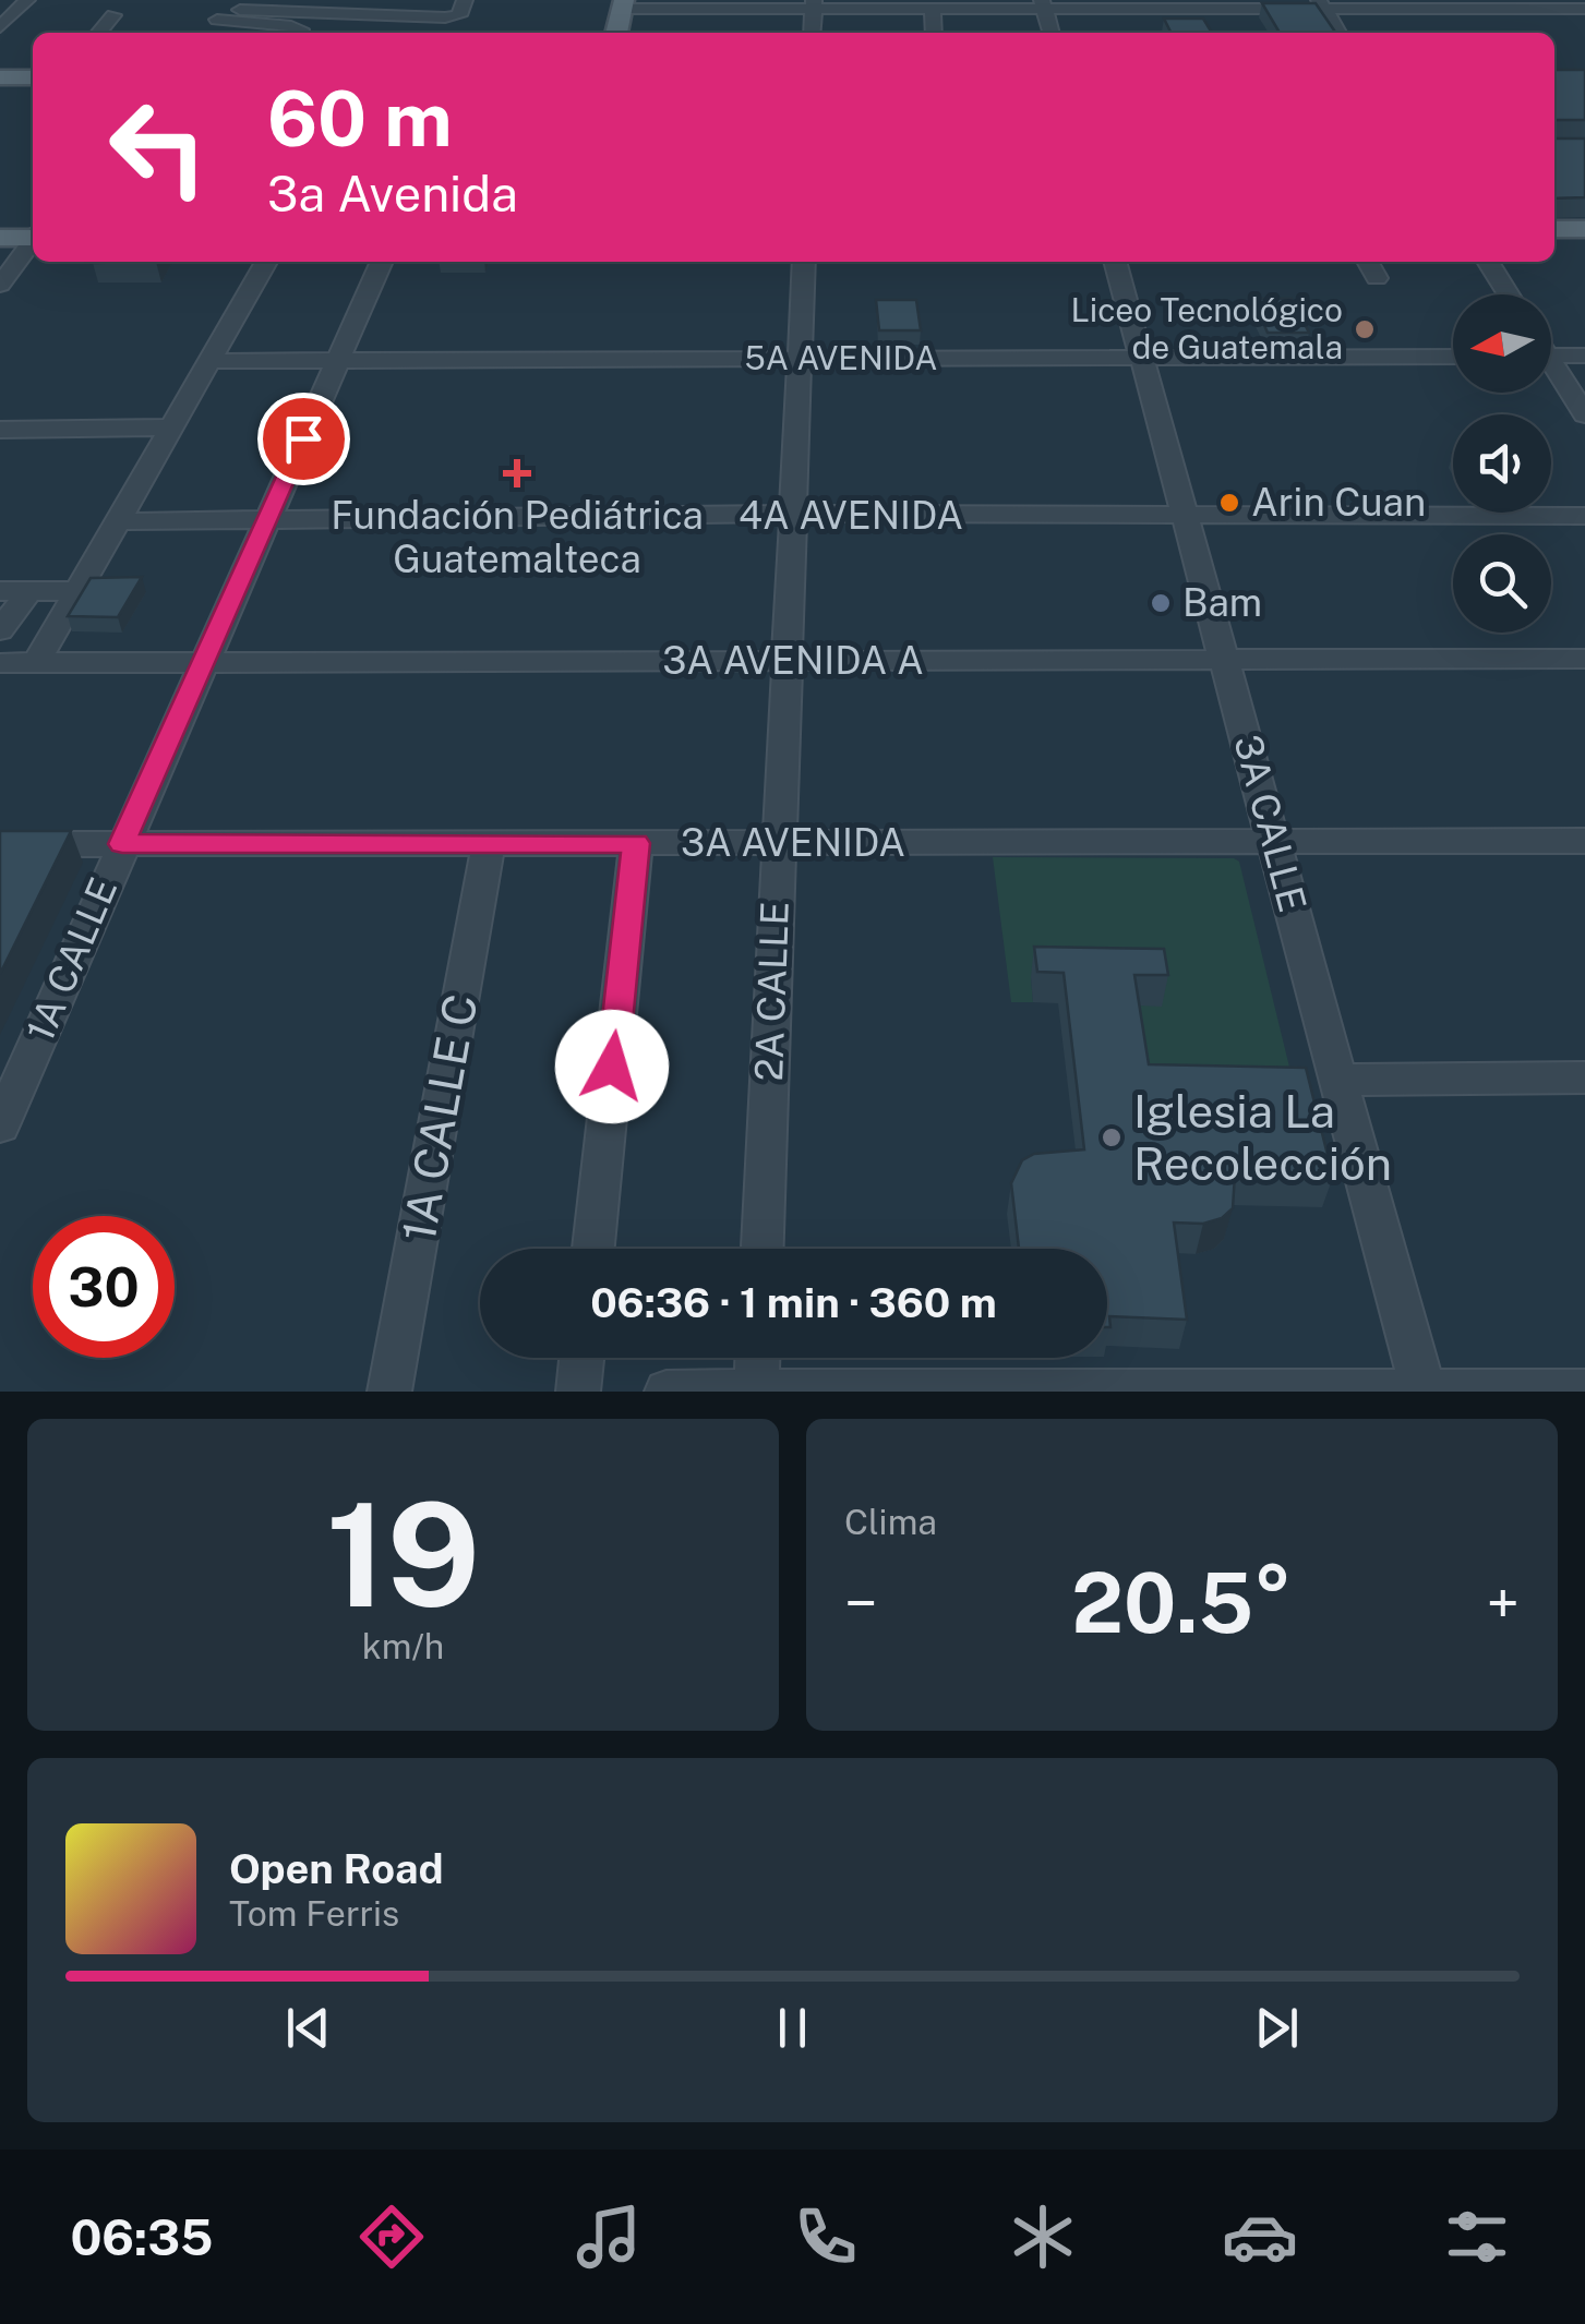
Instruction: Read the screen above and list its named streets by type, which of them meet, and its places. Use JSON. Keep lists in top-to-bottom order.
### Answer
{
  "streets": {
    "street": [
      "5A AVENIDA",
      "4A AVENIDA",
      "3A AVENIDA A",
      "3A CALLE",
      "3A AVENIDA",
      "1A CALLE",
      "2A CALLE",
      "1A CALLE C"
    ]
  },
  "crossings": [
    ["5A AVENIDA", "3A CALLE"],
    ["5A AVENIDA", "1A CALLE"],
    ["5A AVENIDA", "2A CALLE"],
    ["4A AVENIDA", "3A CALLE"],
    ["4A AVENIDA", "1A CALLE"],
    ["4A AVENIDA", "2A CALLE"],
    ["3A AVENIDA A", "3A CALLE"],
    ["3A AVENIDA A", "1A CALLE"],
    ["3A AVENIDA A", "2A CALLE"],
    ["3A CALLE", "3A AVENIDA"],
    ["3A AVENIDA", "1A CALLE"],
    ["3A AVENIDA", "2A CALLE"],
    ["3A AVENIDA", "1A CALLE C"]
  ],
  "places": {
    "other": [
      "Liceo Tecnológico de Guatemala",
      "Arin Cuan",
      "Bam",
      "Iglesia La Recolección"
    ],
    "health": ["Fundación Pediátrica Guatemalteca"]
  },
  "north": "left",
  "page": {
    "turn": ["60 m", "3a Avenida"],
    "limit": "30",
    "trip": "06:36 · 1 min · 360 m",
    "tile": [
      ["19", "km/h"],
      "Clima"
    ],
    "heat": ["−", "20.5°", "+"],
    "song": ["Open Road", "Tom Ferris"],
    "tabs": "06:35"
  }
}
